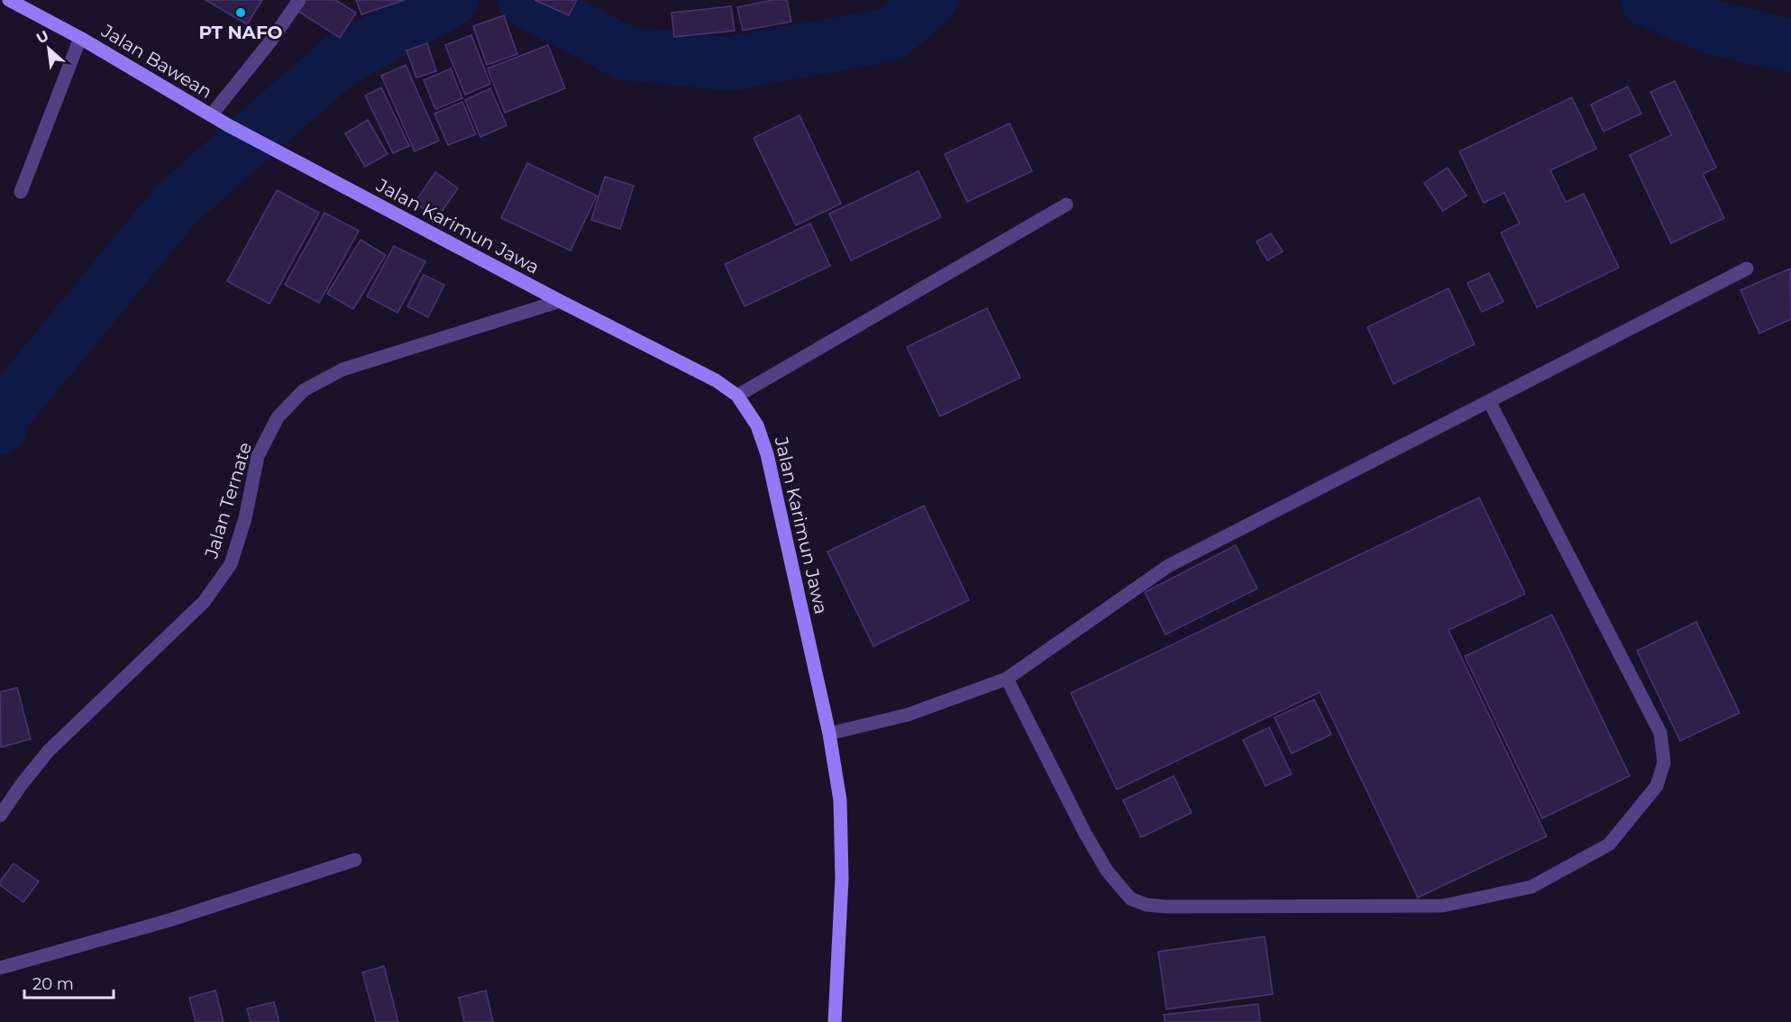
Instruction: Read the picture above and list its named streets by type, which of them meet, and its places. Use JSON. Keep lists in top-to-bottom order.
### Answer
{
  "streets": {
    "street": ["Jalan Bawean", "Jalan Karimun Jawa", "Jalan Ternate"]
  },
  "crossings": [
    ["Jalan Bawean", "Jalan Karimun Jawa"],
    ["Jalan Karimun Jawa", "Jalan Ternate"]
  ],
  "places": ["PT NAFO"],
  "scale_bar": "20 m",
  "north": "top left"
}
